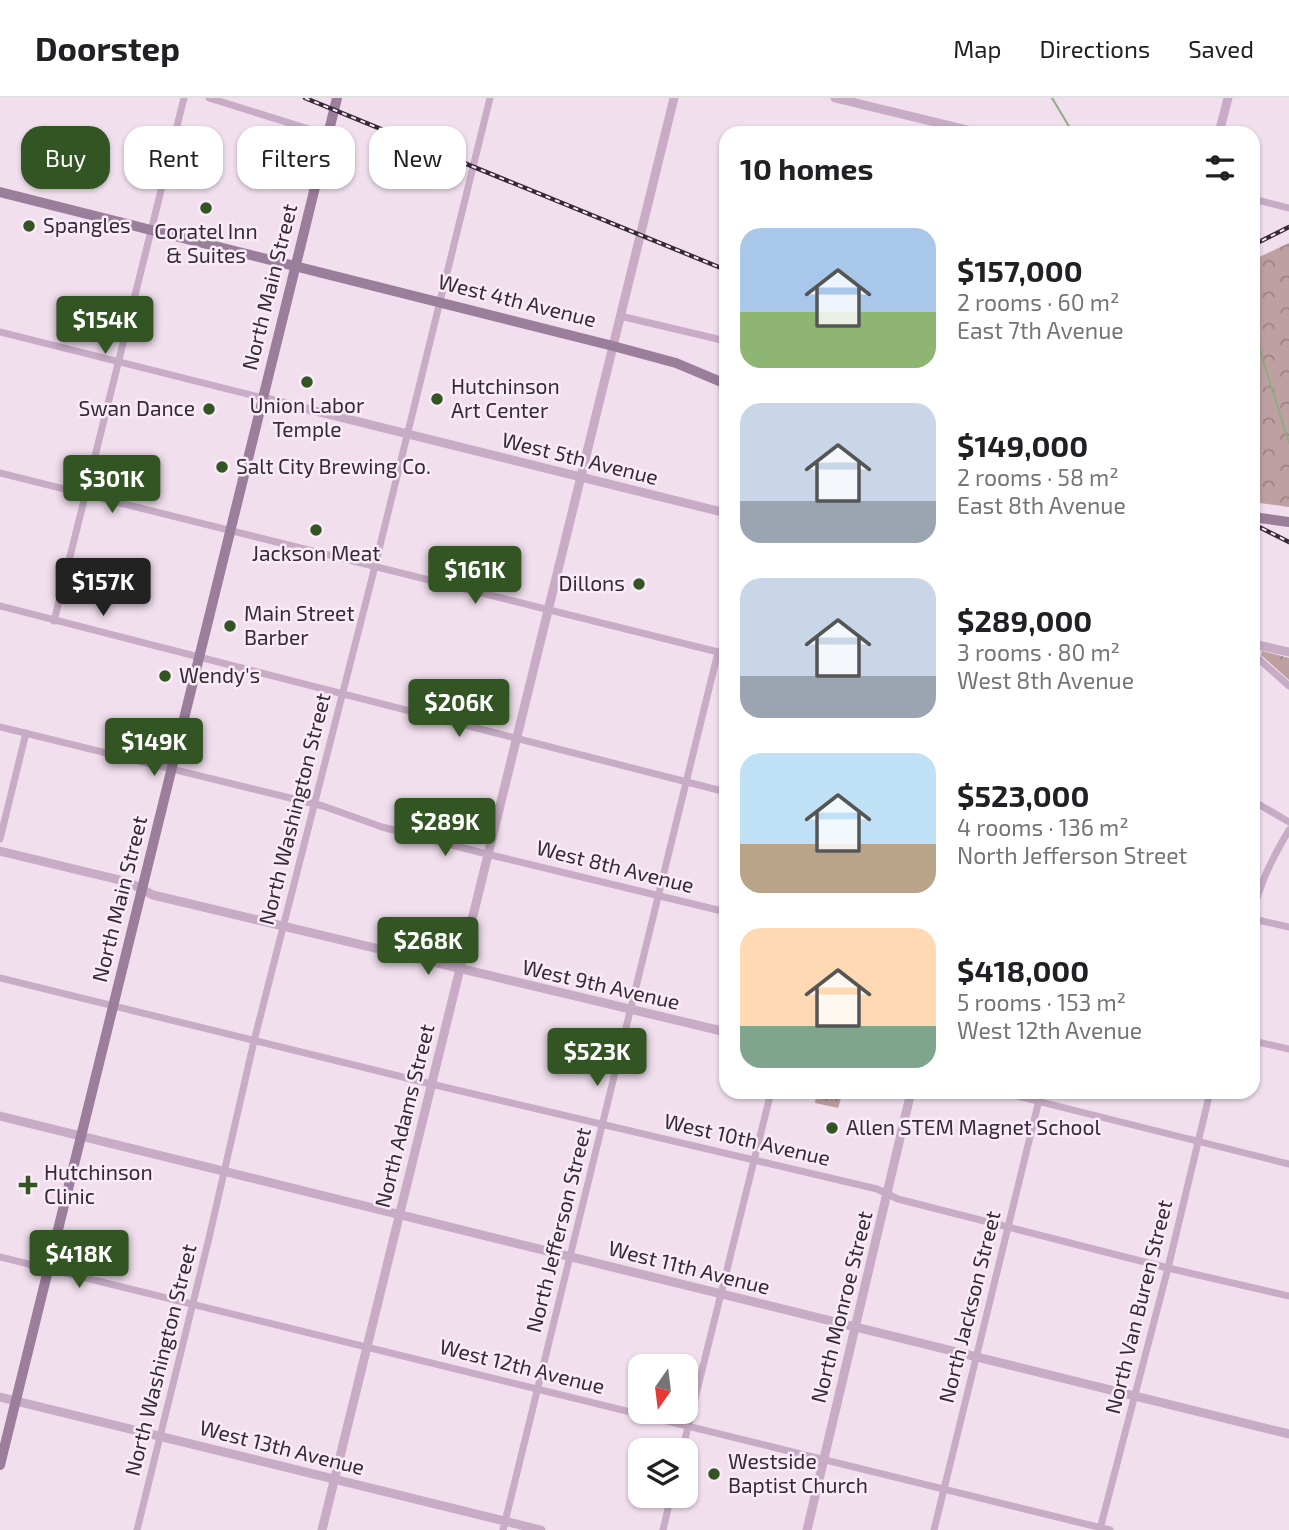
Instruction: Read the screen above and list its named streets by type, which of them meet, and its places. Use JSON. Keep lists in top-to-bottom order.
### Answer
{
  "streets": {
    "main road": ["North Main Street", "West 4th Avenue"],
    "street": [
      "West 5th Avenue",
      "North Washington Street",
      "West 8th Avenue",
      "West 9th Avenue",
      "North Adams Street",
      "West 10th Avenue",
      "North Jefferson Street",
      "West 11th Avenue",
      "North Monroe Street",
      "North Jackson Street",
      "North Van Buren Street",
      "West 12th Avenue",
      "West 13th Avenue"
    ]
  },
  "crossings": [
    ["North Main Street", "West 4th Avenue"],
    ["North Main Street", "West 5th Avenue"],
    ["North Main Street", "West 8th Avenue"],
    ["North Main Street", "West 9th Avenue"],
    ["North Main Street", "West 10th Avenue"],
    ["North Main Street", "West 11th Avenue"],
    ["North Main Street", "West 12th Avenue"],
    ["North Main Street", "West 13th Avenue"],
    ["West 4th Avenue", "North Washington Street"],
    ["West 4th Avenue", "North Adams Street"],
    ["West 5th Avenue", "North Washington Street"],
    ["West 5th Avenue", "North Adams Street"],
    ["North Washington Street", "West 8th Avenue"],
    ["North Washington Street", "West 9th Avenue"],
    ["North Washington Street", "West 10th Avenue"],
    ["North Washington Street", "West 11th Avenue"],
    ["North Washington Street", "West 12th Avenue"],
    ["North Washington Street", "West 13th Avenue"],
    ["West 8th Avenue", "North Adams Street"],
    ["West 8th Avenue", "North Jefferson Street"],
    ["West 9th Avenue", "North Adams Street"],
    ["West 9th Avenue", "North Jefferson Street"],
    ["North Adams Street", "West 10th Avenue"],
    ["North Adams Street", "West 11th Avenue"],
    ["North Adams Street", "West 12th Avenue"],
    ["North Adams Street", "West 13th Avenue"],
    ["West 10th Avenue", "North Jefferson Street"],
    ["West 10th Avenue", "North Monroe Street"],
    ["West 10th Avenue", "North Jackson Street"],
    ["West 10th Avenue", "North Van Buren Street"],
    ["North Jefferson Street", "West 11th Avenue"],
    ["North Jefferson Street", "West 12th Avenue"],
    ["North Jefferson Street", "West 13th Avenue"],
    ["West 11th Avenue", "North Monroe Street"],
    ["West 11th Avenue", "North Jackson Street"],
    ["West 11th Avenue", "North Van Buren Street"],
    ["North Monroe Street", "West 12th Avenue"],
    ["North Jackson Street", "West 12th Avenue"],
    ["North Van Buren Street", "West 12th Avenue"]
  ],
  "places": {
    "other": [
      "Coratel Inn & Suites",
      "Spangles",
      "Union Labor Temple",
      "Hutchinson Art Center",
      "Swan Dance",
      "Salt City Brewing Co.",
      "Jackson Meat",
      "Dillons",
      "Main Street Barber",
      "Wendy's",
      "Allen STEM Magnet School",
      "Westside Baptist Church"
    ],
    "health": ["Hutchinson Clinic"]
  },
  "north": "bottom",
  "page": {
    "header": "Doorstep",
    "nav": ["Map", "Directions", "Saved"],
    "chip": [
      "Buy",
      "Rent",
      "Filters",
      "New"
    ],
    "heading": "10 homes",
    "list": [
      {
        "name": "$157,000",
        "note": "2 rooms · 60 m² · East 7th Avenue"
      },
      {
        "name": "$149,000",
        "note": "2 rooms · 58 m² · East 8th Avenue"
      },
      {
        "name": "$289,000",
        "note": "3 rooms · 80 m² · West 8th Avenue"
      },
      {
        "name": "$523,000",
        "note": "4 rooms · 136 m² · North Jefferson Street"
      },
      {
        "name": "$418,000",
        "note": "5 rooms · 153 m² · West 12th Avenue"
      }
    ],
    "price": [
      "$154K",
      "$301K",
      "$161K",
      "$157K",
      "$206K",
      "$149K",
      "$289K",
      "$268K",
      "$523K",
      "$418K"
    ]
  }
}
